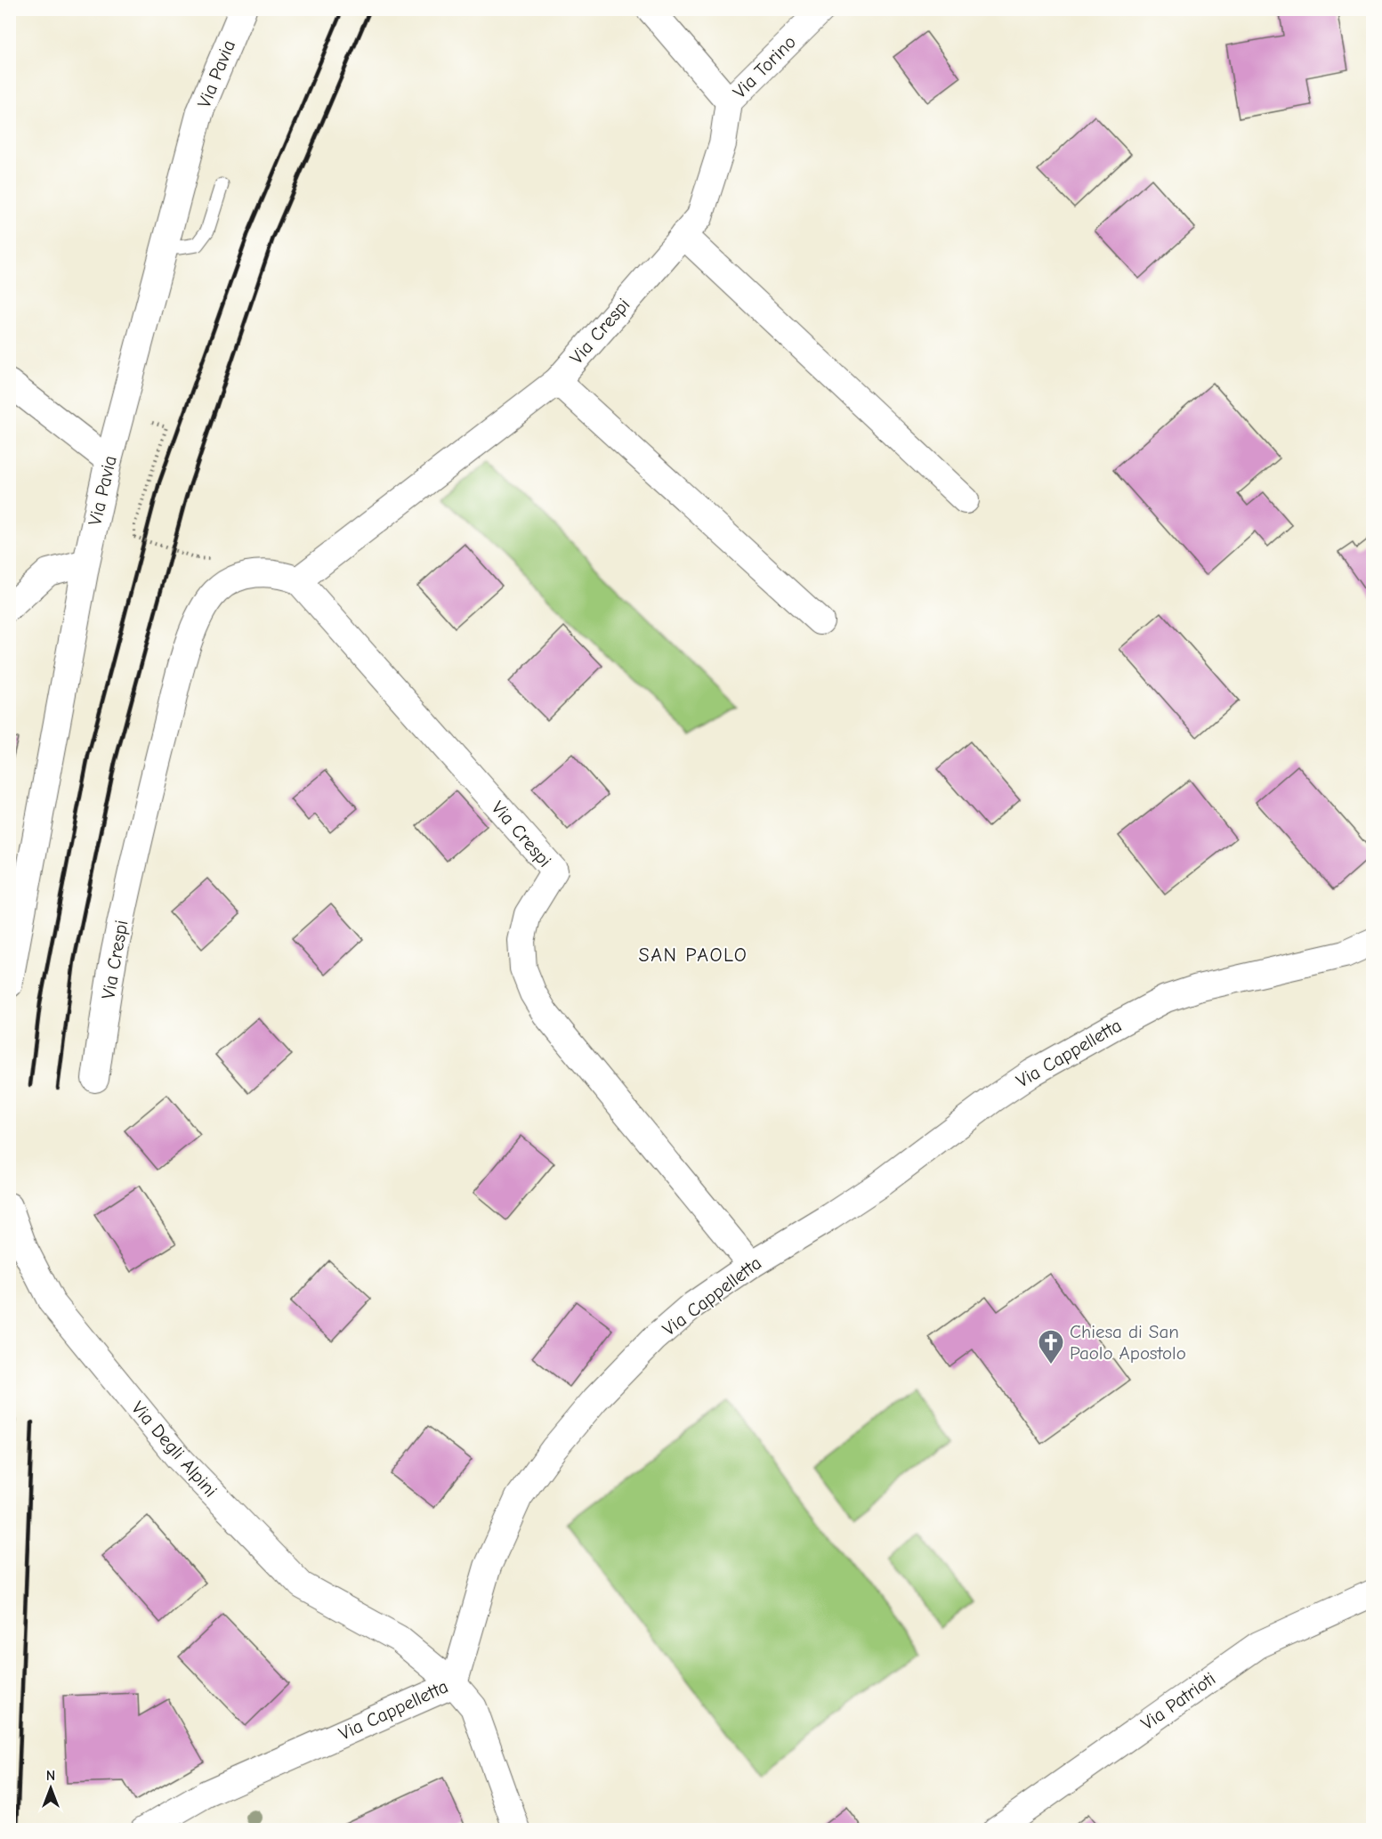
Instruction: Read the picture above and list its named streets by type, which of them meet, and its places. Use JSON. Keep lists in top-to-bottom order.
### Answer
{
  "streets": {
    "street": [
      "Via Torino",
      "Via Pavia",
      "Via Crespi",
      "Via Cappelletta",
      "Via Degli Alpini",
      "Via Patrioti"
    ]
  },
  "crossings": [
    ["Via Torino", "Via Crespi"],
    ["Via Crespi", "Via Cappelletta"],
    ["Via Cappelletta", "Via Degli Alpini"]
  ],
  "districts": ["SAN PAOLO"],
  "places": {
    "church": ["Chiesa di San Paolo Apostolo"]
  },
  "north": "top"
}
